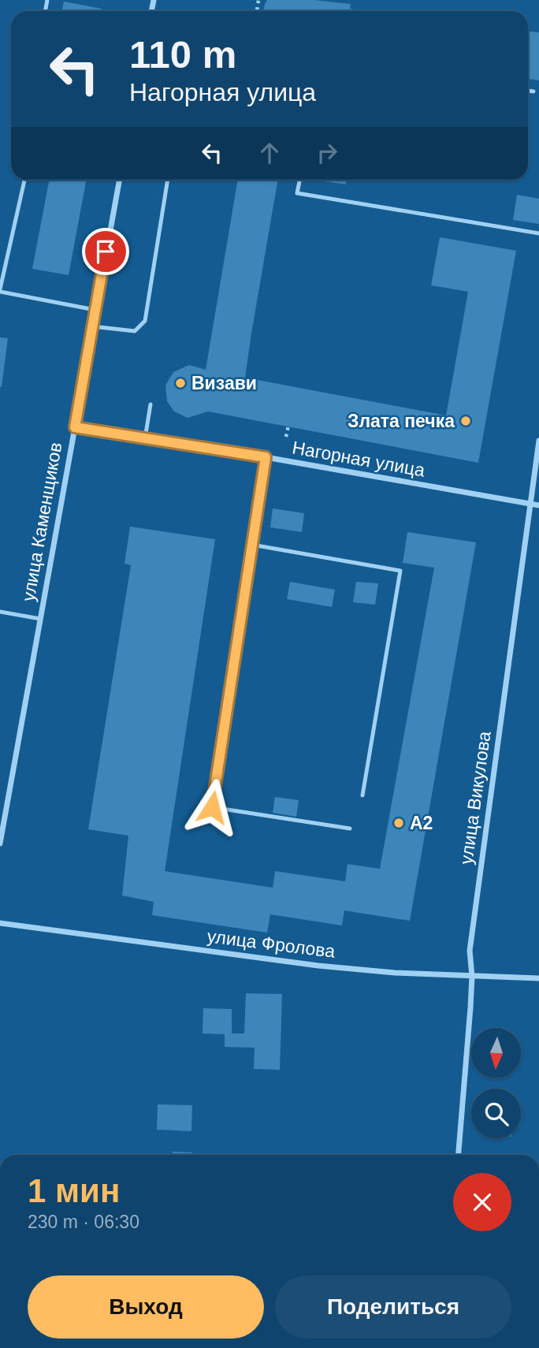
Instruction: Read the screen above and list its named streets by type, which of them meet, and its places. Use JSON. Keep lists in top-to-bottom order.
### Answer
{
  "streets": {
    "street": [
      "Нагорная улица",
      "улица Каменщиков",
      "улица Викулова",
      "улица Фролова"
    ]
  },
  "crossings": [
    ["Нагорная улица", "улица Каменщиков"],
    ["Нагорная улица", "улица Викулова"],
    ["улица Викулова", "улица Фролова"]
  ],
  "places": ["Визави", "Злата печка", "А2"],
  "north": "bottom",
  "page": {
    "turn": ["110 m", "Нагорная улица"],
    "heading": ["1 мин", "230 m · 06:30"],
    "buttons": ["Выход", "Поделиться"]
  }
}
